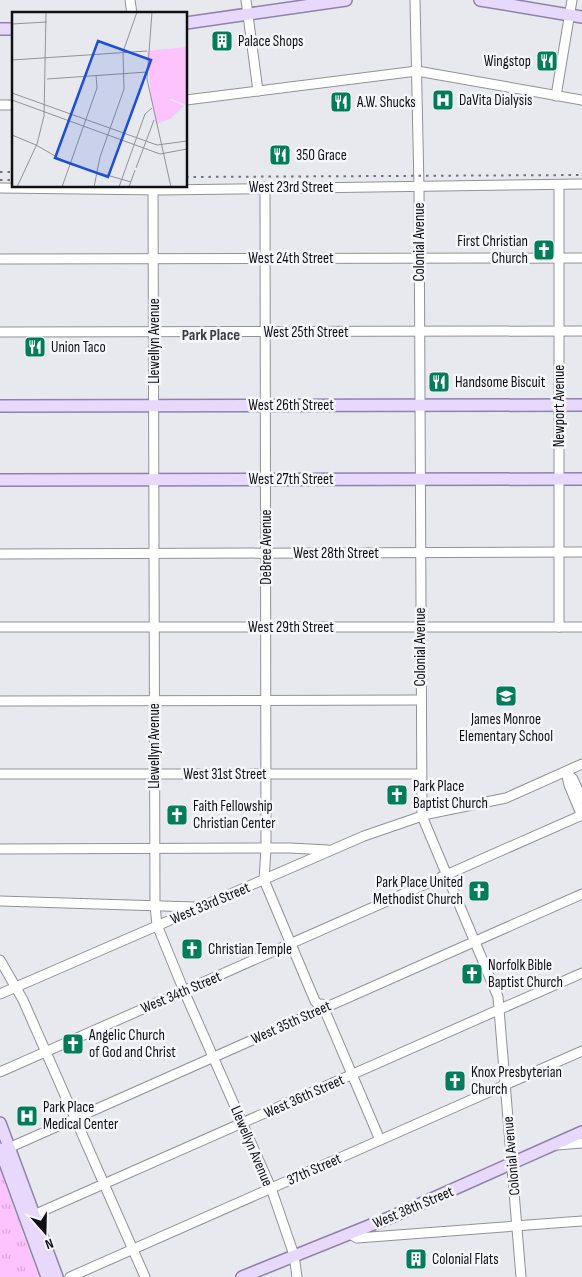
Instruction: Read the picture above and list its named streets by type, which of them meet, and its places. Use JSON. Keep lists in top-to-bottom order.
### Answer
{
  "streets": {
    "main road": ["West 26th Street", "West 27th Street", "West 38th Street"],
    "street": [
      "West 23rd Street",
      "Colonial Avenue",
      "West 24th Street",
      "West 25th Street",
      "Llewellyn Avenue",
      "Newport Avenue",
      "DeBree Avenue",
      "West 28th Street",
      "West 29th Street",
      "West 31st Street",
      "West 33rd Street",
      "West 34th Street",
      "West 35th Street",
      "West 36th Street",
      "37th Street"
    ]
  },
  "crossings": [
    ["West 23rd Street", "Colonial Avenue"],
    ["West 23rd Street", "Newport Avenue"],
    ["West 23rd Street", "DeBree Avenue"],
    ["Colonial Avenue", "West 24th Street"],
    ["Colonial Avenue", "West 25th Street"],
    ["Colonial Avenue", "West 26th Street"],
    ["Colonial Avenue", "West 27th Street"],
    ["Colonial Avenue", "West 28th Street"],
    ["Colonial Avenue", "West 29th Street"],
    ["Colonial Avenue", "West 31st Street"],
    ["Colonial Avenue", "West 33rd Street"],
    ["Colonial Avenue", "West 34th Street"],
    ["Colonial Avenue", "West 35th Street"],
    ["Colonial Avenue", "West 36th Street"],
    ["Colonial Avenue", "37th Street"],
    ["Colonial Avenue", "West 38th Street"],
    ["West 24th Street", "Llewellyn Avenue"],
    ["West 24th Street", "Newport Avenue"],
    ["West 24th Street", "DeBree Avenue"],
    ["West 25th Street", "Llewellyn Avenue"],
    ["West 25th Street", "Newport Avenue"],
    ["West 25th Street", "DeBree Avenue"],
    ["Llewellyn Avenue", "West 26th Street"],
    ["Llewellyn Avenue", "West 27th Street"],
    ["Llewellyn Avenue", "West 28th Street"],
    ["Llewellyn Avenue", "West 29th Street"],
    ["Llewellyn Avenue", "West 31st Street"],
    ["Llewellyn Avenue", "West 33rd Street"],
    ["Llewellyn Avenue", "West 34th Street"],
    ["Llewellyn Avenue", "West 35th Street"],
    ["Llewellyn Avenue", "West 36th Street"],
    ["Llewellyn Avenue", "37th Street"],
    ["Llewellyn Avenue", "West 38th Street"],
    ["West 26th Street", "Newport Avenue"],
    ["West 26th Street", "DeBree Avenue"],
    ["Newport Avenue", "West 27th Street"],
    ["Newport Avenue", "West 28th Street"],
    ["Newport Avenue", "West 29th Street"],
    ["West 27th Street", "DeBree Avenue"],
    ["DeBree Avenue", "West 28th Street"],
    ["DeBree Avenue", "West 29th Street"],
    ["DeBree Avenue", "West 31st Street"],
    ["DeBree Avenue", "West 33rd Street"],
    ["DeBree Avenue", "West 34th Street"],
    ["DeBree Avenue", "West 35th Street"],
    ["DeBree Avenue", "West 36th Street"],
    ["DeBree Avenue", "37th Street"]
  ],
  "districts": ["Park Place"],
  "places": {
    "building": ["Palace Shops", "Colonial Flats"],
    "restaurant": [
      "Wingstop",
      "A.W. Shucks",
      "350 Grace",
      "Union Taco",
      "Handsome Biscuit"
    ],
    "hospital": ["DaVita Dialysis", "Park Place Medical Center"],
    "church": [
      "First Christian Church",
      "Park Place Baptist Church",
      "Faith Fellowship Christian Center",
      "Park Place United Methodist Church",
      "Christian Temple",
      "Norfolk Bible Baptist Church",
      "Angelic Church of God and Christ",
      "Knox Presbyterian Church"
    ],
    "school or university": ["James Monroe Elementary School"]
  },
  "north": "bottom"
}
